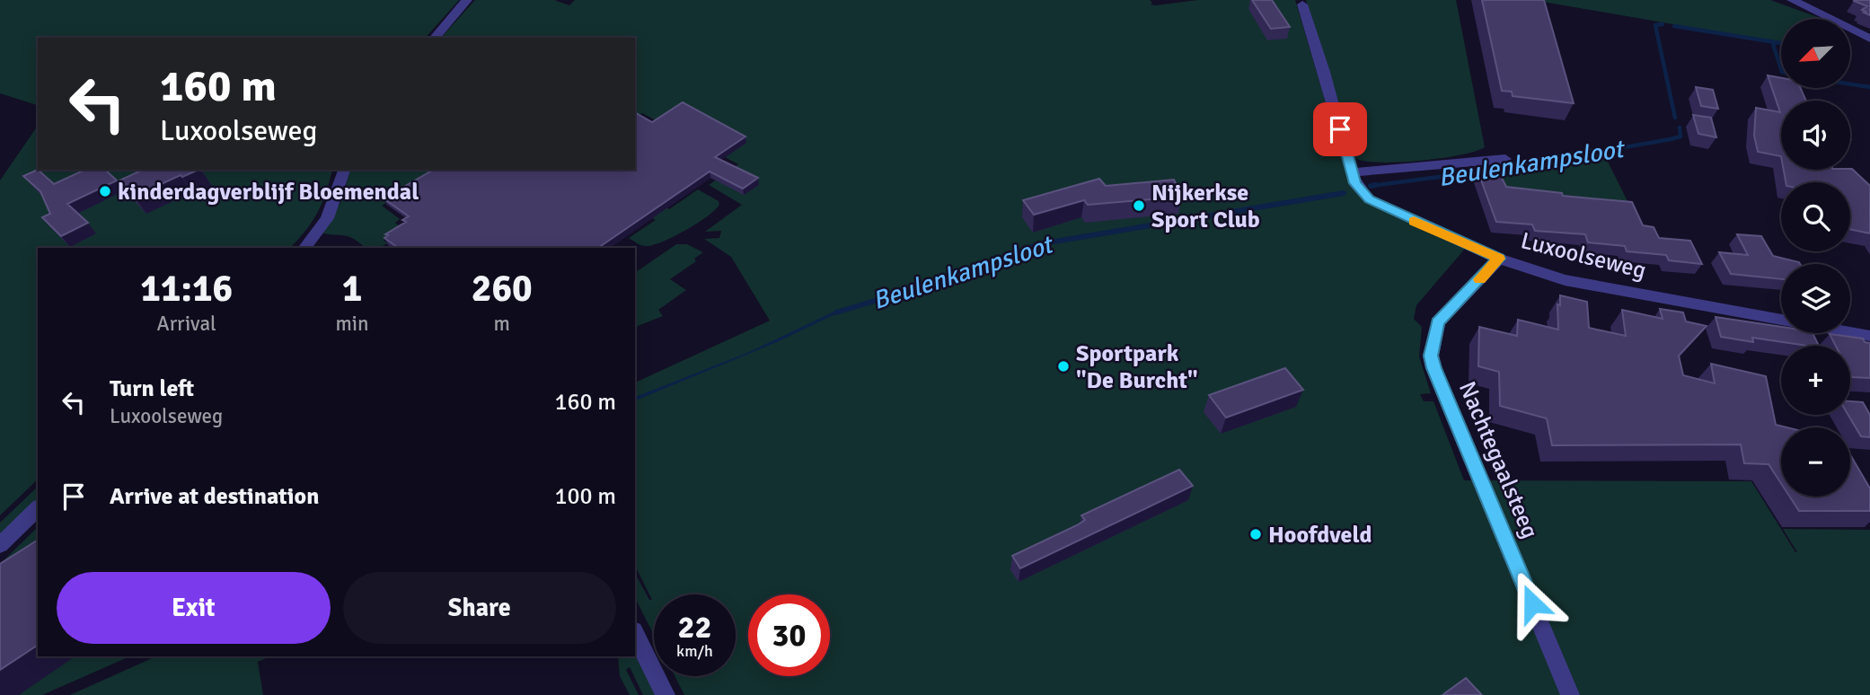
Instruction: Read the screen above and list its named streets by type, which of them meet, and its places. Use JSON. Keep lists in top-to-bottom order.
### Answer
{
  "streets": {
    "street": ["Luxoolseweg", "Nachtegaalsteeg"]
  },
  "crossings": [
    ["Luxoolseweg", "Nachtegaalsteeg"]
  ],
  "water": ["Beulenkampsloot"],
  "places": [
    "kinderdagverblijf Bloemendal",
    "Nijkerkse Sport Club",
    "Sportpark \"De Burcht\"",
    "Hoofdveld"
  ],
  "north": "bottom left",
  "page": {
    "map_buttons": ["+", "−"],
    "turn": ["160 m", "Luxoolseweg"],
    "eta": [
      "11:16",
      "Arrival",
      "1",
      "min",
      "260",
      "m"
    ],
    "list": [
      {
        "name": "Turn left",
        "note": "Luxoolseweg",
        "value": "160 m"
      },
      {
        "name": "Arrive at destination",
        "value": "100 m"
      }
    ],
    "buttons": ["Exit", "Share"],
    "speed": "22 km/h",
    "limit": "30"
  }
}
